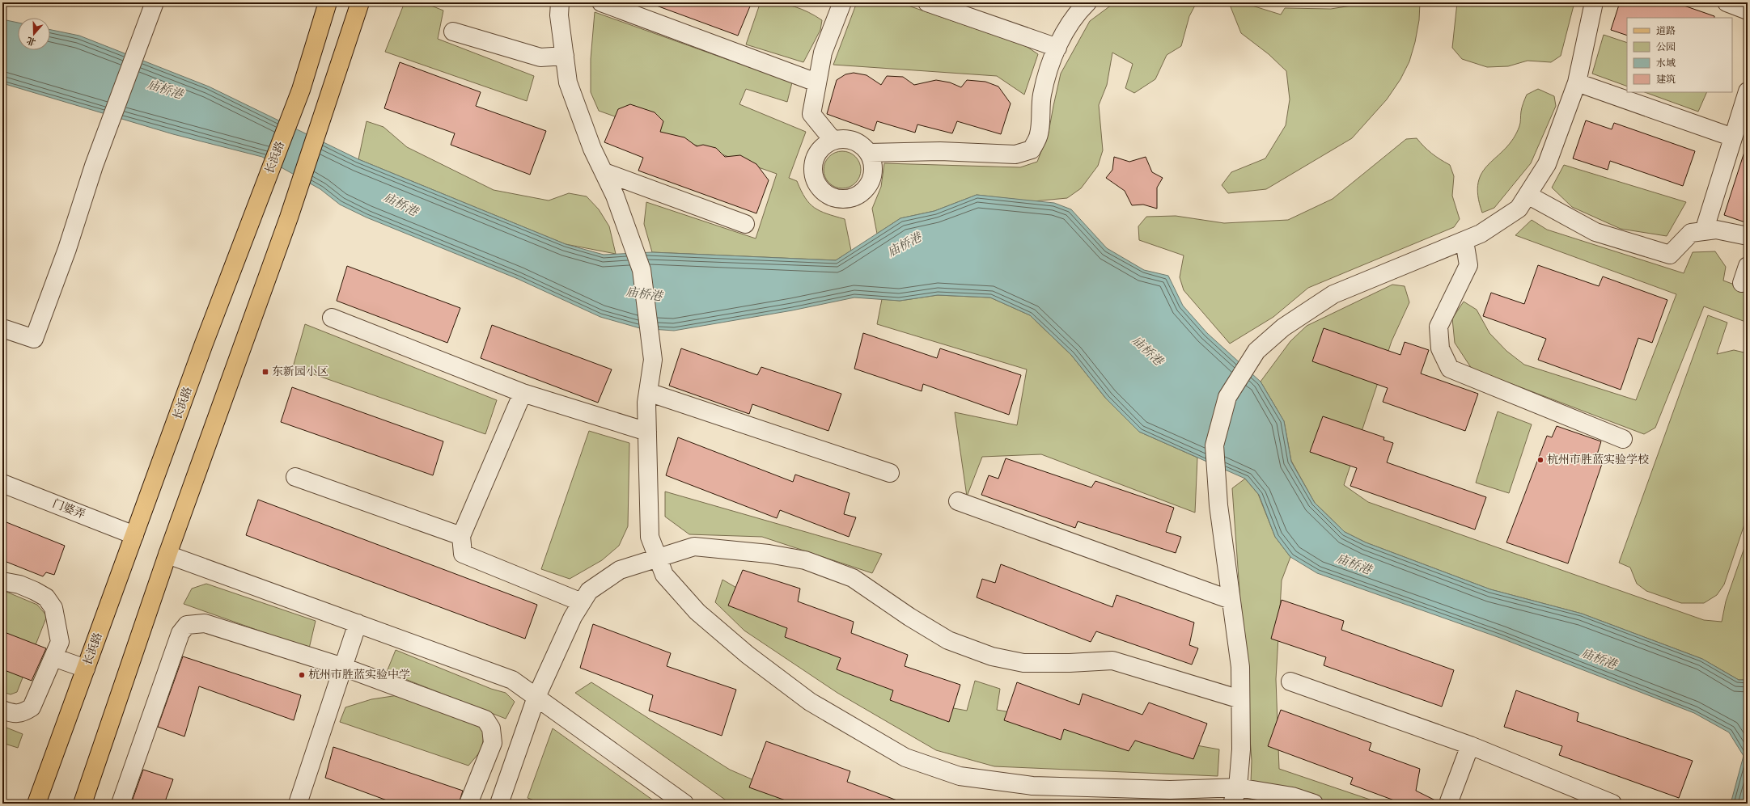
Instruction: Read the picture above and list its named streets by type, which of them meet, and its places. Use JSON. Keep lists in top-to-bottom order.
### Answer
{
  "streets": {
    "main road": ["长浜路"],
    "street": ["门婆弄"]
  },
  "crossings": [
    ["长浜路", "门婆弄"]
  ],
  "water": ["庙桥港"],
  "places": {
    "transit": ["东新园小区"],
    "other": ["杭州市胜蓝实验学校", "杭州市胜蓝实验中学"]
  },
  "legend": [
    "道路",
    "公园",
    "水域",
    "建筑"
  ],
  "north": "bottom"
}
